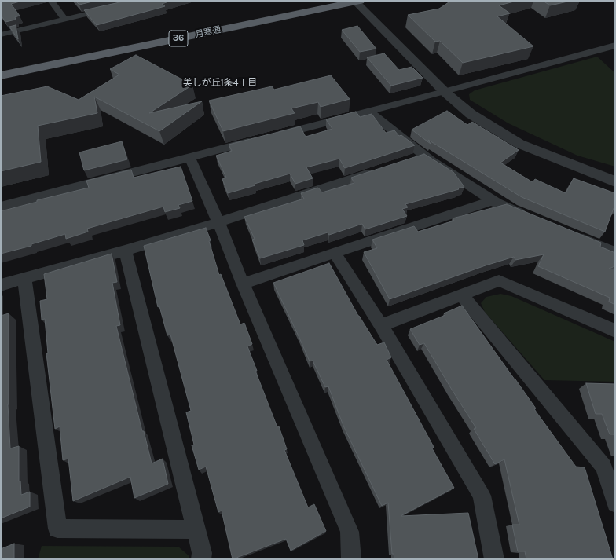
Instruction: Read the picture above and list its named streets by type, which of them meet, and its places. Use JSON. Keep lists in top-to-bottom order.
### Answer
{
  "streets": {
    "highway": ["月寒通", "36"]
  },
  "districts": ["美しが丘1条4丁目"]
}
